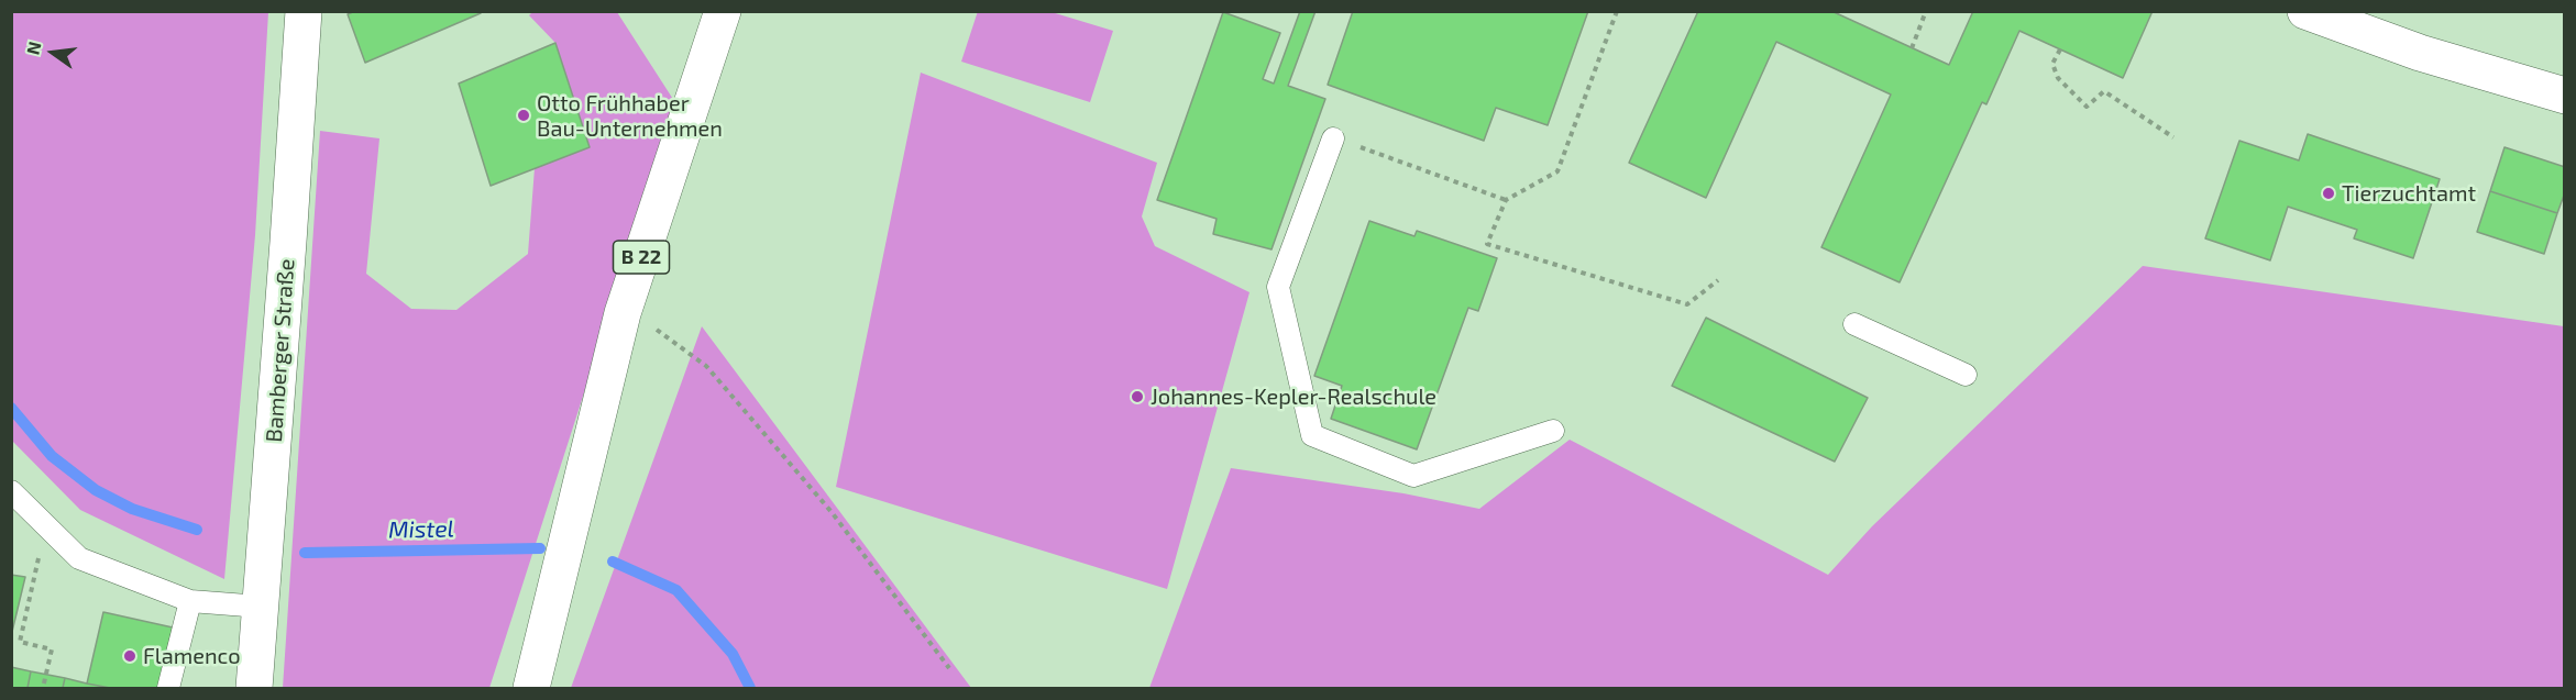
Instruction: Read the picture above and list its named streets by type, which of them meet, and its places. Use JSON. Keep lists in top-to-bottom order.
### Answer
{
  "streets": {
    "street": ["B 22", "Bamberger Straße"]
  },
  "water": ["Mistel"],
  "places": [
    "Otto Frühhaber Bau-Unternehmen",
    "Tierzuchtamt",
    "Johannes-Kepler-Realschule",
    "Flamenco"
  ],
  "north": "left"
}
